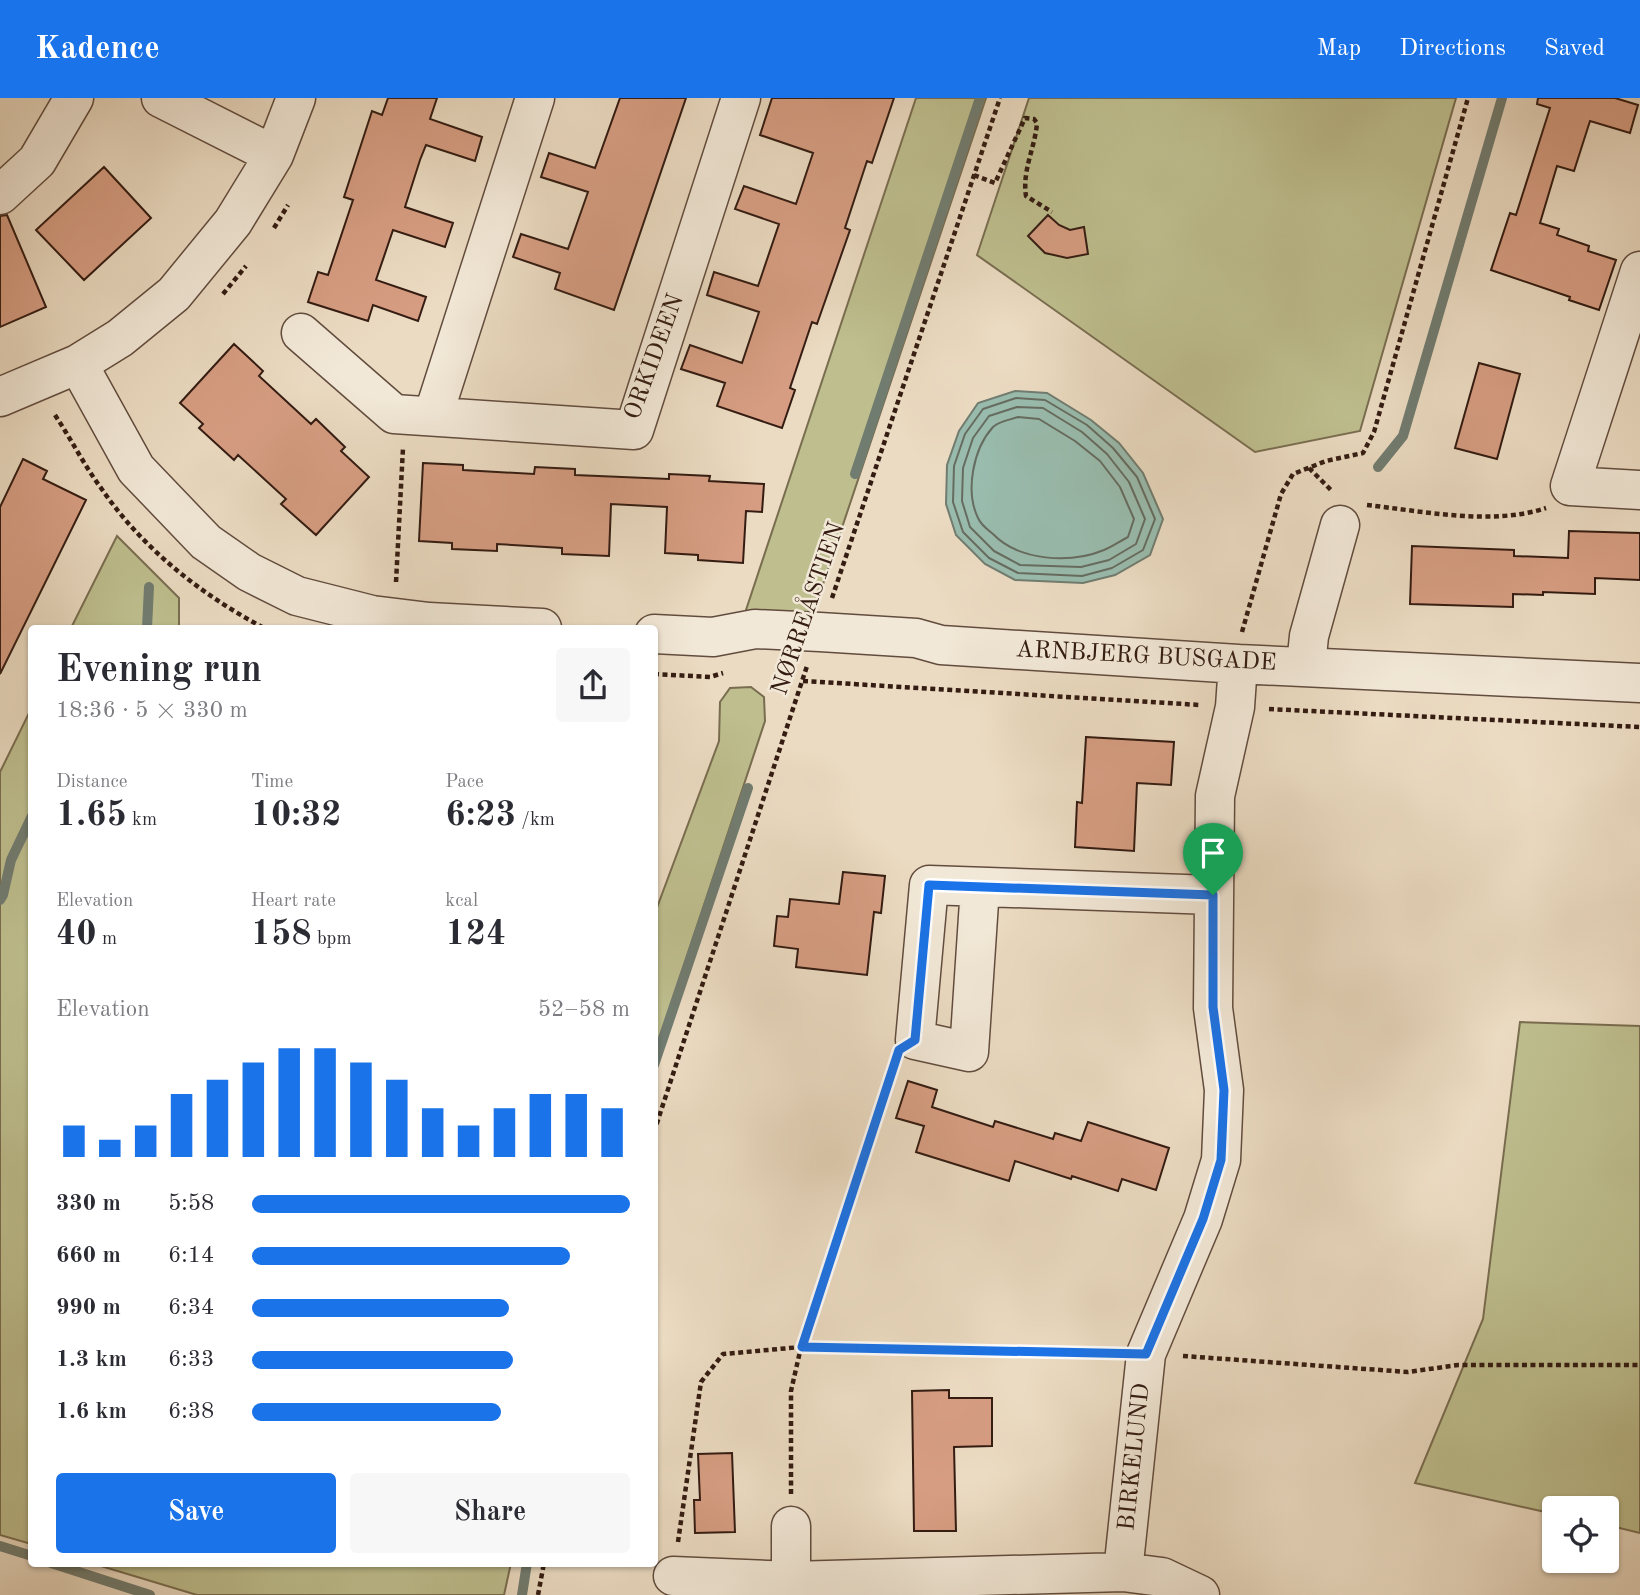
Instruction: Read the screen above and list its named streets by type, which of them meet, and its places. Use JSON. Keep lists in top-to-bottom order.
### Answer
{
  "streets": {
    "street": ["ORKIDEEN", "ARNBJERG BUSGADE", "BIRKELUND"],
    "path": ["NØRREÅSTIEN"]
  },
  "crossings": [
    ["NØRREÅSTIEN", "ARNBJERG BUSGADE"],
    ["ARNBJERG BUSGADE", "BIRKELUND"]
  ],
  "page": {
    "header": "Kadence",
    "nav": ["Map", "Directions", "Saved"],
    "heading": ["Evening run", "18:36 · 5 × 330 m"],
    "stats": [
      ["Distance", "1.65 km"],
      ["Time", "10:32"],
      ["Pace", "6:23 /km"],
      ["Elevation", "40 m"],
      ["Heart rate", "158 bpm"],
      ["kcal", "124"]
    ],
    "chart": ["Elevation", "52–58 m"],
    "list": [
      {
        "name": "330 m",
        "note": "5:58"
      },
      {
        "name": "660 m",
        "note": "6:14"
      },
      {
        "name": "990 m",
        "note": "6:34"
      },
      {
        "name": "1.3 km",
        "note": "6:33"
      },
      {
        "name": "1.6 km",
        "note": "6:38"
      }
    ],
    "buttons": ["Save", "Share"]
  }
}
